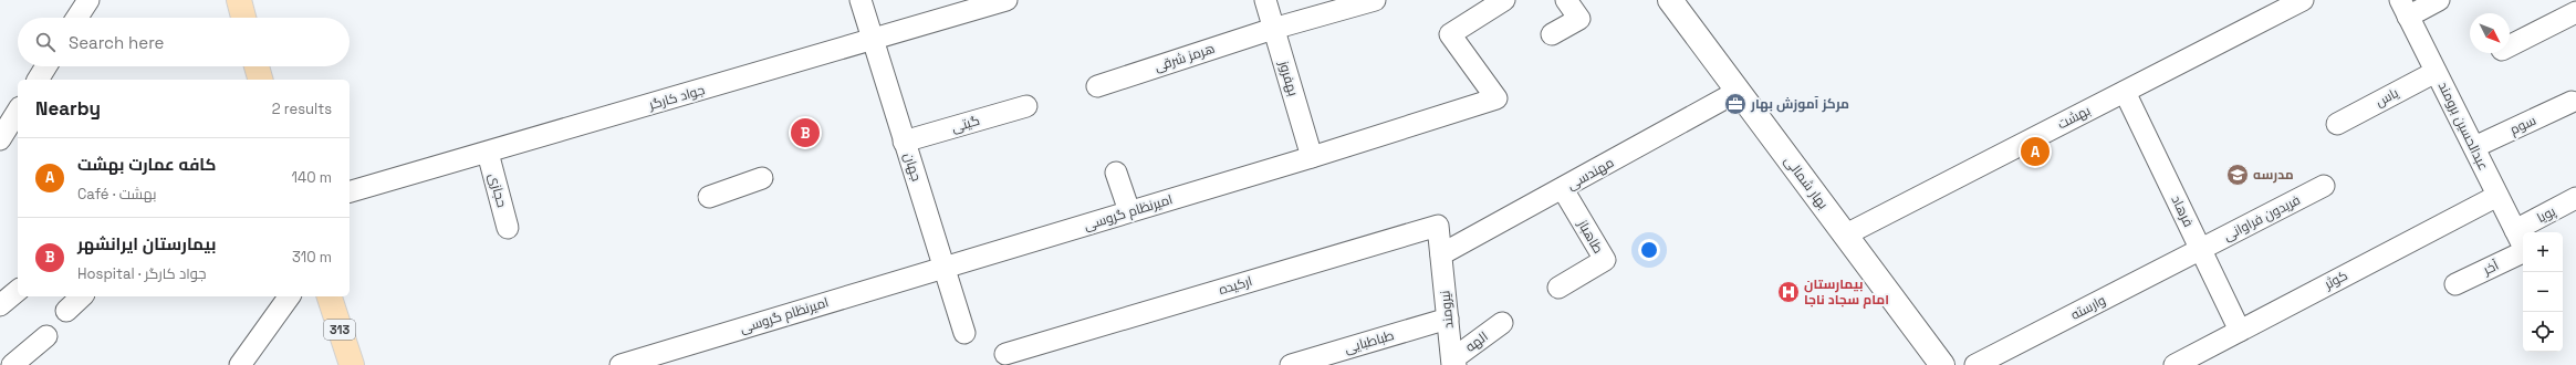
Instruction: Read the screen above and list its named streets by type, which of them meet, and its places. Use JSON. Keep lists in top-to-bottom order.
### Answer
{
  "streets": {
    "main road": ["بهار شمالی", "313"],
    "street": [
      "هرمز شرقی",
      "بهفروز",
      "جواد کارگر",
      "یاس",
      "بهشت",
      "گیتی",
      "سوم",
      "عبدالحسین برومند",
      "جهان",
      "مهندسی",
      "حجازی",
      "فرهاد",
      "امیرنظام گروسی",
      "پویا",
      "فریدون فراوانی",
      "طاهباز",
      "آخر",
      "کوثر",
      "ارکیده",
      "وارسته",
      "نیرومند",
      "طباطبایی",
      "الهه"
    ]
  },
  "crossings": [
    ["هرمز شرقی", "بهفروز"],
    ["بهفروز", "امیرنظام گروسی"],
    ["جواد کارگر", "جهان"],
    ["جواد کارگر", "حجازی"],
    ["یاس", "عبدالحسین برومند"],
    ["بهشت", "بهار شمالی"],
    ["بهشت", "فرهاد"],
    ["گیتی", "جهان"],
    ["سوم", "عبدالحسین برومند"],
    ["عبدالحسین برومند", "پویا"],
    ["عبدالحسین برومند", "کوثر"],
    ["جهان", "امیرنظام گروسی"],
    ["مهندسی", "بهار شمالی"],
    ["مهندسی", "طاهباز"],
    ["مهندسی", "ارکیده"],
    ["مهندسی", "نیرومند"],
    ["فرهاد", "فریدون فراوانی"],
    ["فرهاد", "کوثر"],
    ["فرهاد", "وارسته"],
    ["فریدون فراوانی", "وارسته"],
    ["ارکیده", "نیرومند"],
    ["نیرومند", "طباطبایی"],
    ["نیرومند", "الهه"]
  ],
  "places": {
    "office": ["مرکز آموزش بهار"],
    "school or university": ["مدرسه"],
    "hospital": ["بیمارستان امام سجاد ناجا"]
  },
  "north": "bottom right",
  "page": {
    "search": "Search here",
    "heading": ["Nearby", "2 results"],
    "pins": ["B", "A"],
    "list": [
      {
        "mark": "A",
        "name": "کافه عمارت بهشت",
        "note": "Café · بهشت",
        "value": "140 m"
      },
      {
        "mark": "B",
        "name": "بیمارستان ایرانشهر",
        "note": "Hospital · جواد کارگر",
        "value": "310 m"
      }
    ],
    "map_buttons": ["+", "−"]
  }
}
